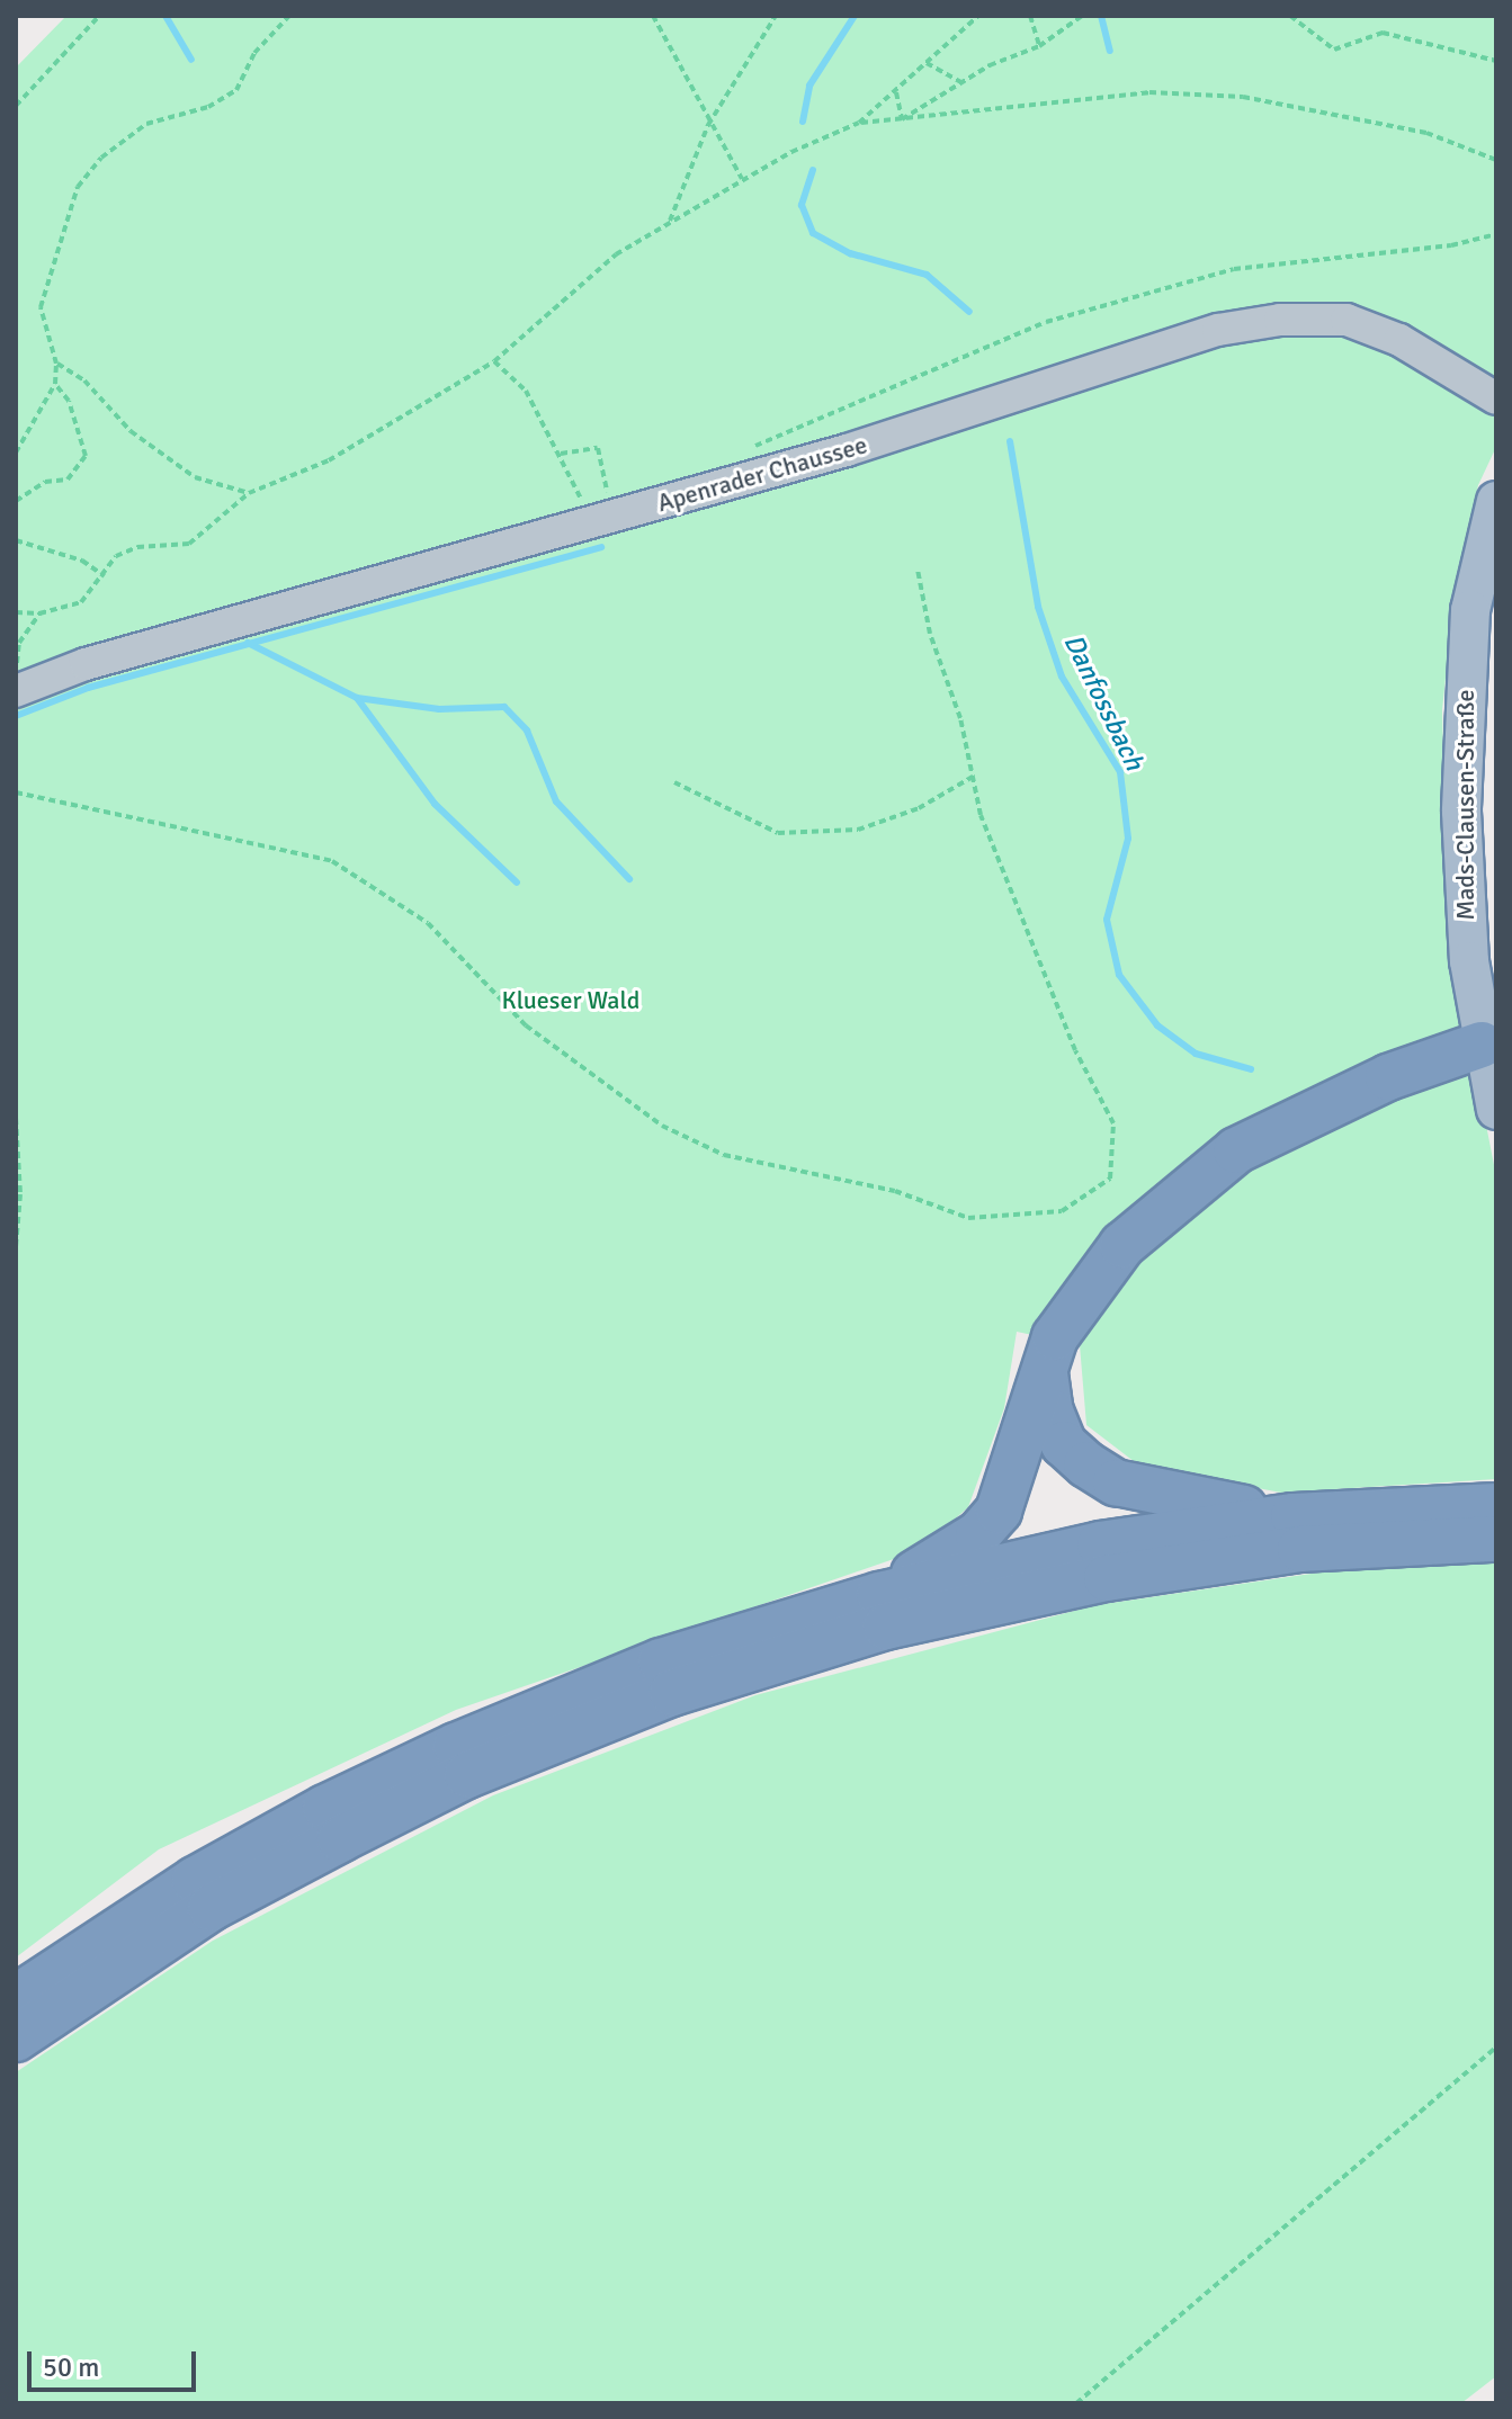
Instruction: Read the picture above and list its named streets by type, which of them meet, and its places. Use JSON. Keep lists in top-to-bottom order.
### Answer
{
  "streets": {
    "main road": ["Mads-Clausen-Straße"],
    "street": ["Apenrader Chaussee"]
  },
  "water": ["Danfossbach"],
  "parks": ["Klueser Wald"],
  "scale_bar": "50 m"
}
